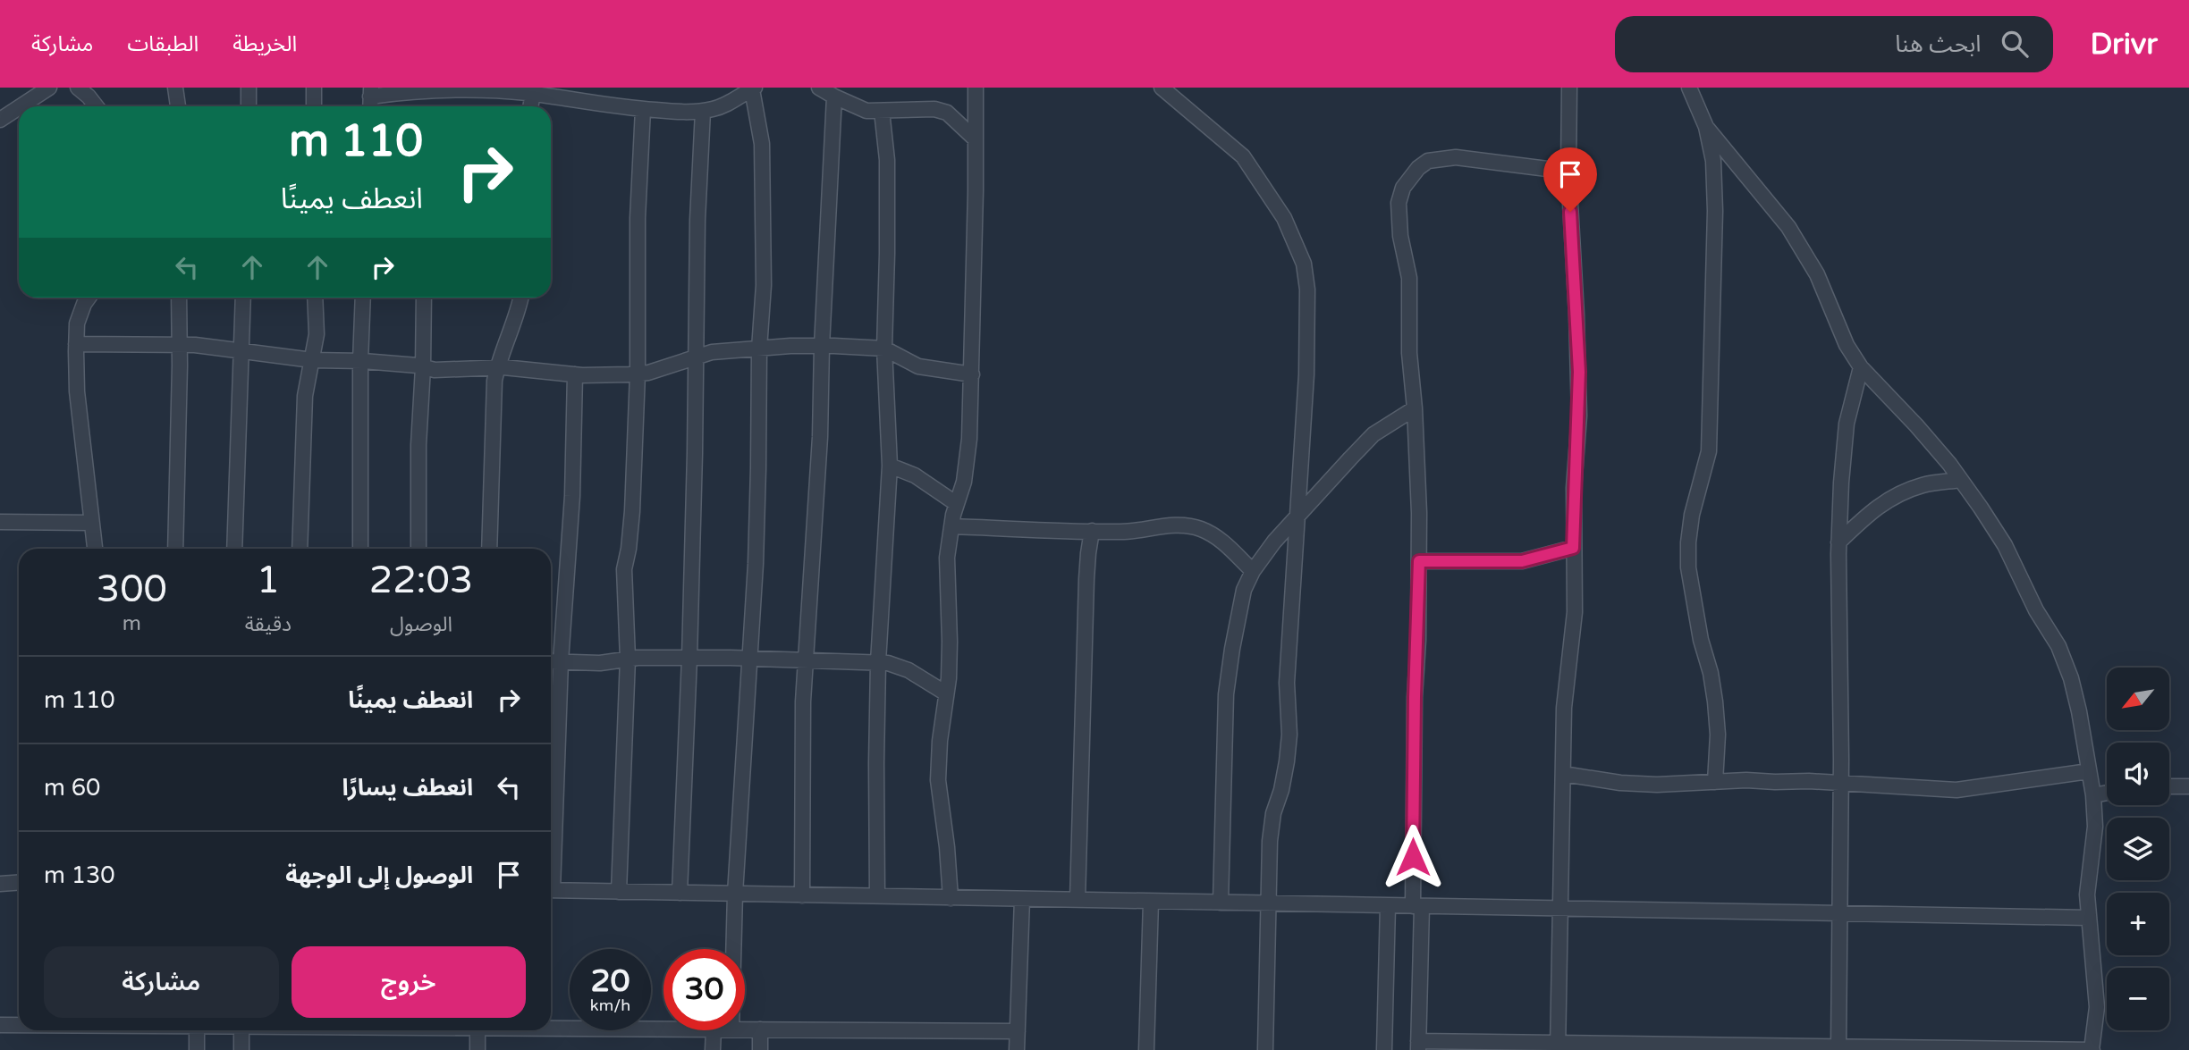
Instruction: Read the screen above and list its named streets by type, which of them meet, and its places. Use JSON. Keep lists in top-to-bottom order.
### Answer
{
  "north": "bottom left",
  "page": {
    "header": "Drivr",
    "search": "ابحث هنا",
    "nav": ["الخريطة", "الطبقات", "مشاركة"],
    "turn": ["110 m", "انعطف يمينًا"],
    "eta": [
      "22:03",
      "الوصول",
      "1",
      "دقيقة",
      "300",
      "m"
    ],
    "list": [
      {
        "name": "انعطف يمينًا",
        "value": "110 m"
      },
      {
        "name": "انعطف يسارًا",
        "value": "60 m"
      },
      {
        "name": "الوصول إلى الوجهة",
        "value": "130 m"
      }
    ],
    "map_buttons": ["+", "−"],
    "buttons": ["خروج", "مشاركة"],
    "speed": "20 km/h",
    "limit": "30"
  }
}
